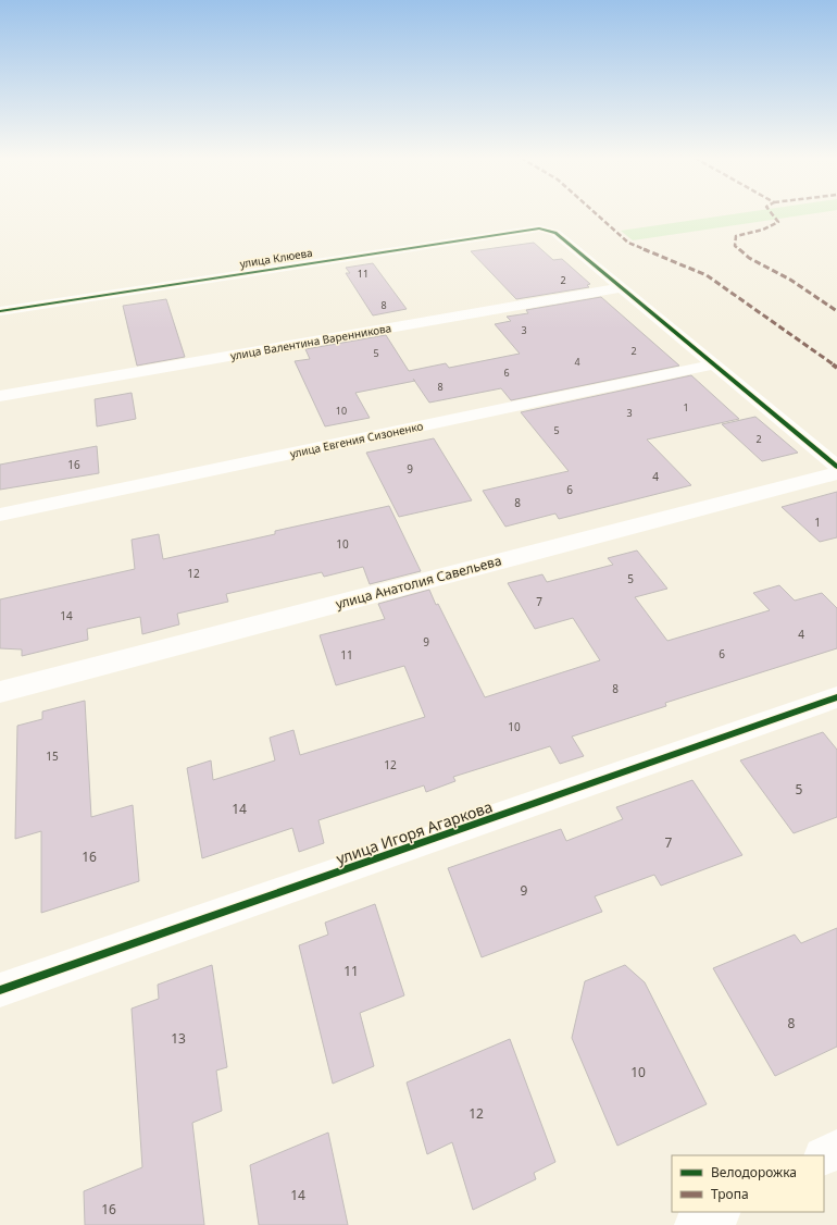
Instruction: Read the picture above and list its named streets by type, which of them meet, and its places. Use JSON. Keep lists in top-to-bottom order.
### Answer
{
  "streets": {
    "street": [
      "улица Клюева",
      "улица Валентина Варенникова",
      "улица Евгения Сизоненко",
      "улица Анатолия Савельева",
      "улица Игоря Агаркова"
    ]
  },
  "crossings": [
    ["улица Клюева", "улица Валентина Варенникова"]
  ],
  "house_numbers": [
    "11",
    "2",
    "8",
    "3",
    "2",
    "5",
    "4",
    "6",
    "8",
    "1",
    "10",
    "3",
    "5",
    "2",
    "16",
    "9",
    "4",
    "6",
    "8",
    "1",
    "10",
    "12",
    "5",
    "7",
    "14",
    "4",
    "9",
    "6",
    "11",
    "8",
    "10",
    "15",
    "12",
    "5",
    "14",
    "7",
    "16",
    "9",
    "11",
    "8",
    "13",
    "10",
    "12",
    "14",
    "16"
  ],
  "legend": ["Велодорожка", "Тропа"]
}
